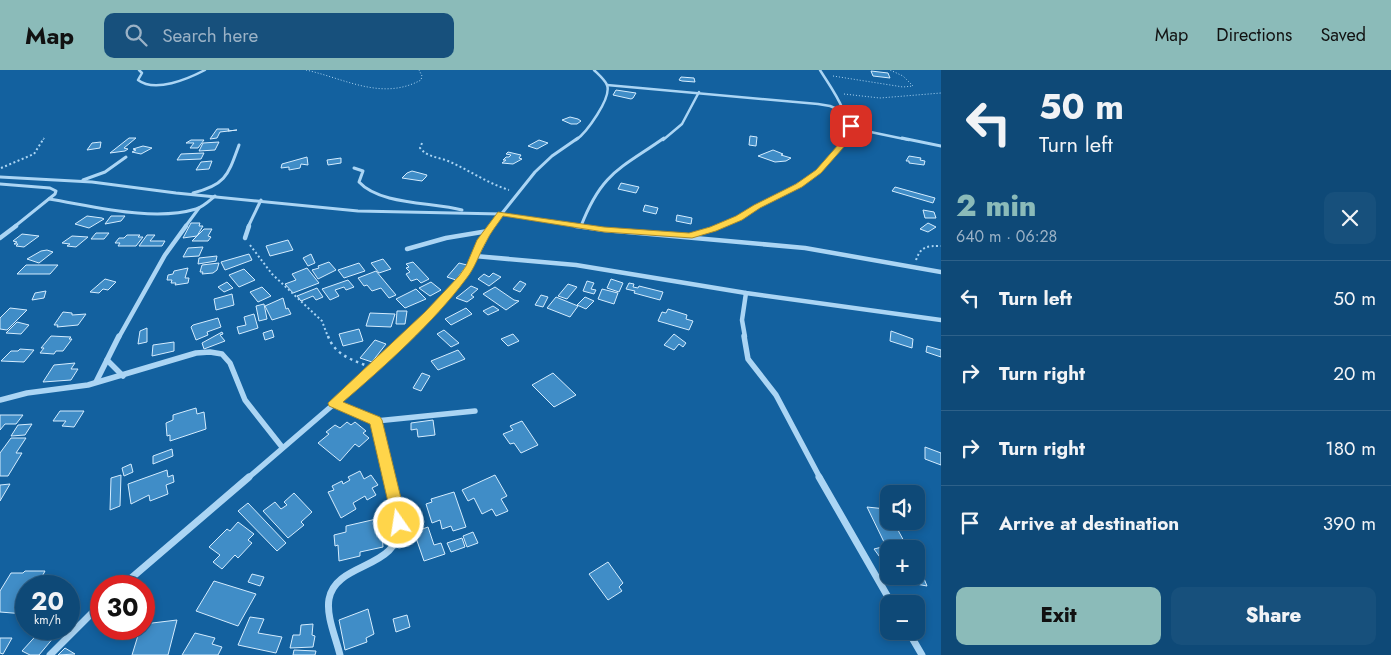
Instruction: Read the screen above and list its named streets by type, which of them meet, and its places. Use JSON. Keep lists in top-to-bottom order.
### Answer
{
  "page": {
    "header": "Map",
    "search": "Search here",
    "nav": ["Map", "Directions", "Saved"],
    "turn": ["50 m", "Turn left"],
    "heading": ["2 min", "640 m · 06:28"],
    "list": [
      {
        "name": "Turn left",
        "value": "50 m"
      },
      {
        "name": "Turn right",
        "value": "20 m"
      },
      {
        "name": "Turn right",
        "value": "180 m"
      },
      {
        "name": "Arrive at destination",
        "value": "390 m"
      }
    ],
    "map_buttons": ["+", "−"],
    "speed": "20 km/h",
    "limit": "30",
    "buttons": ["Exit", "Share"]
  }
}
